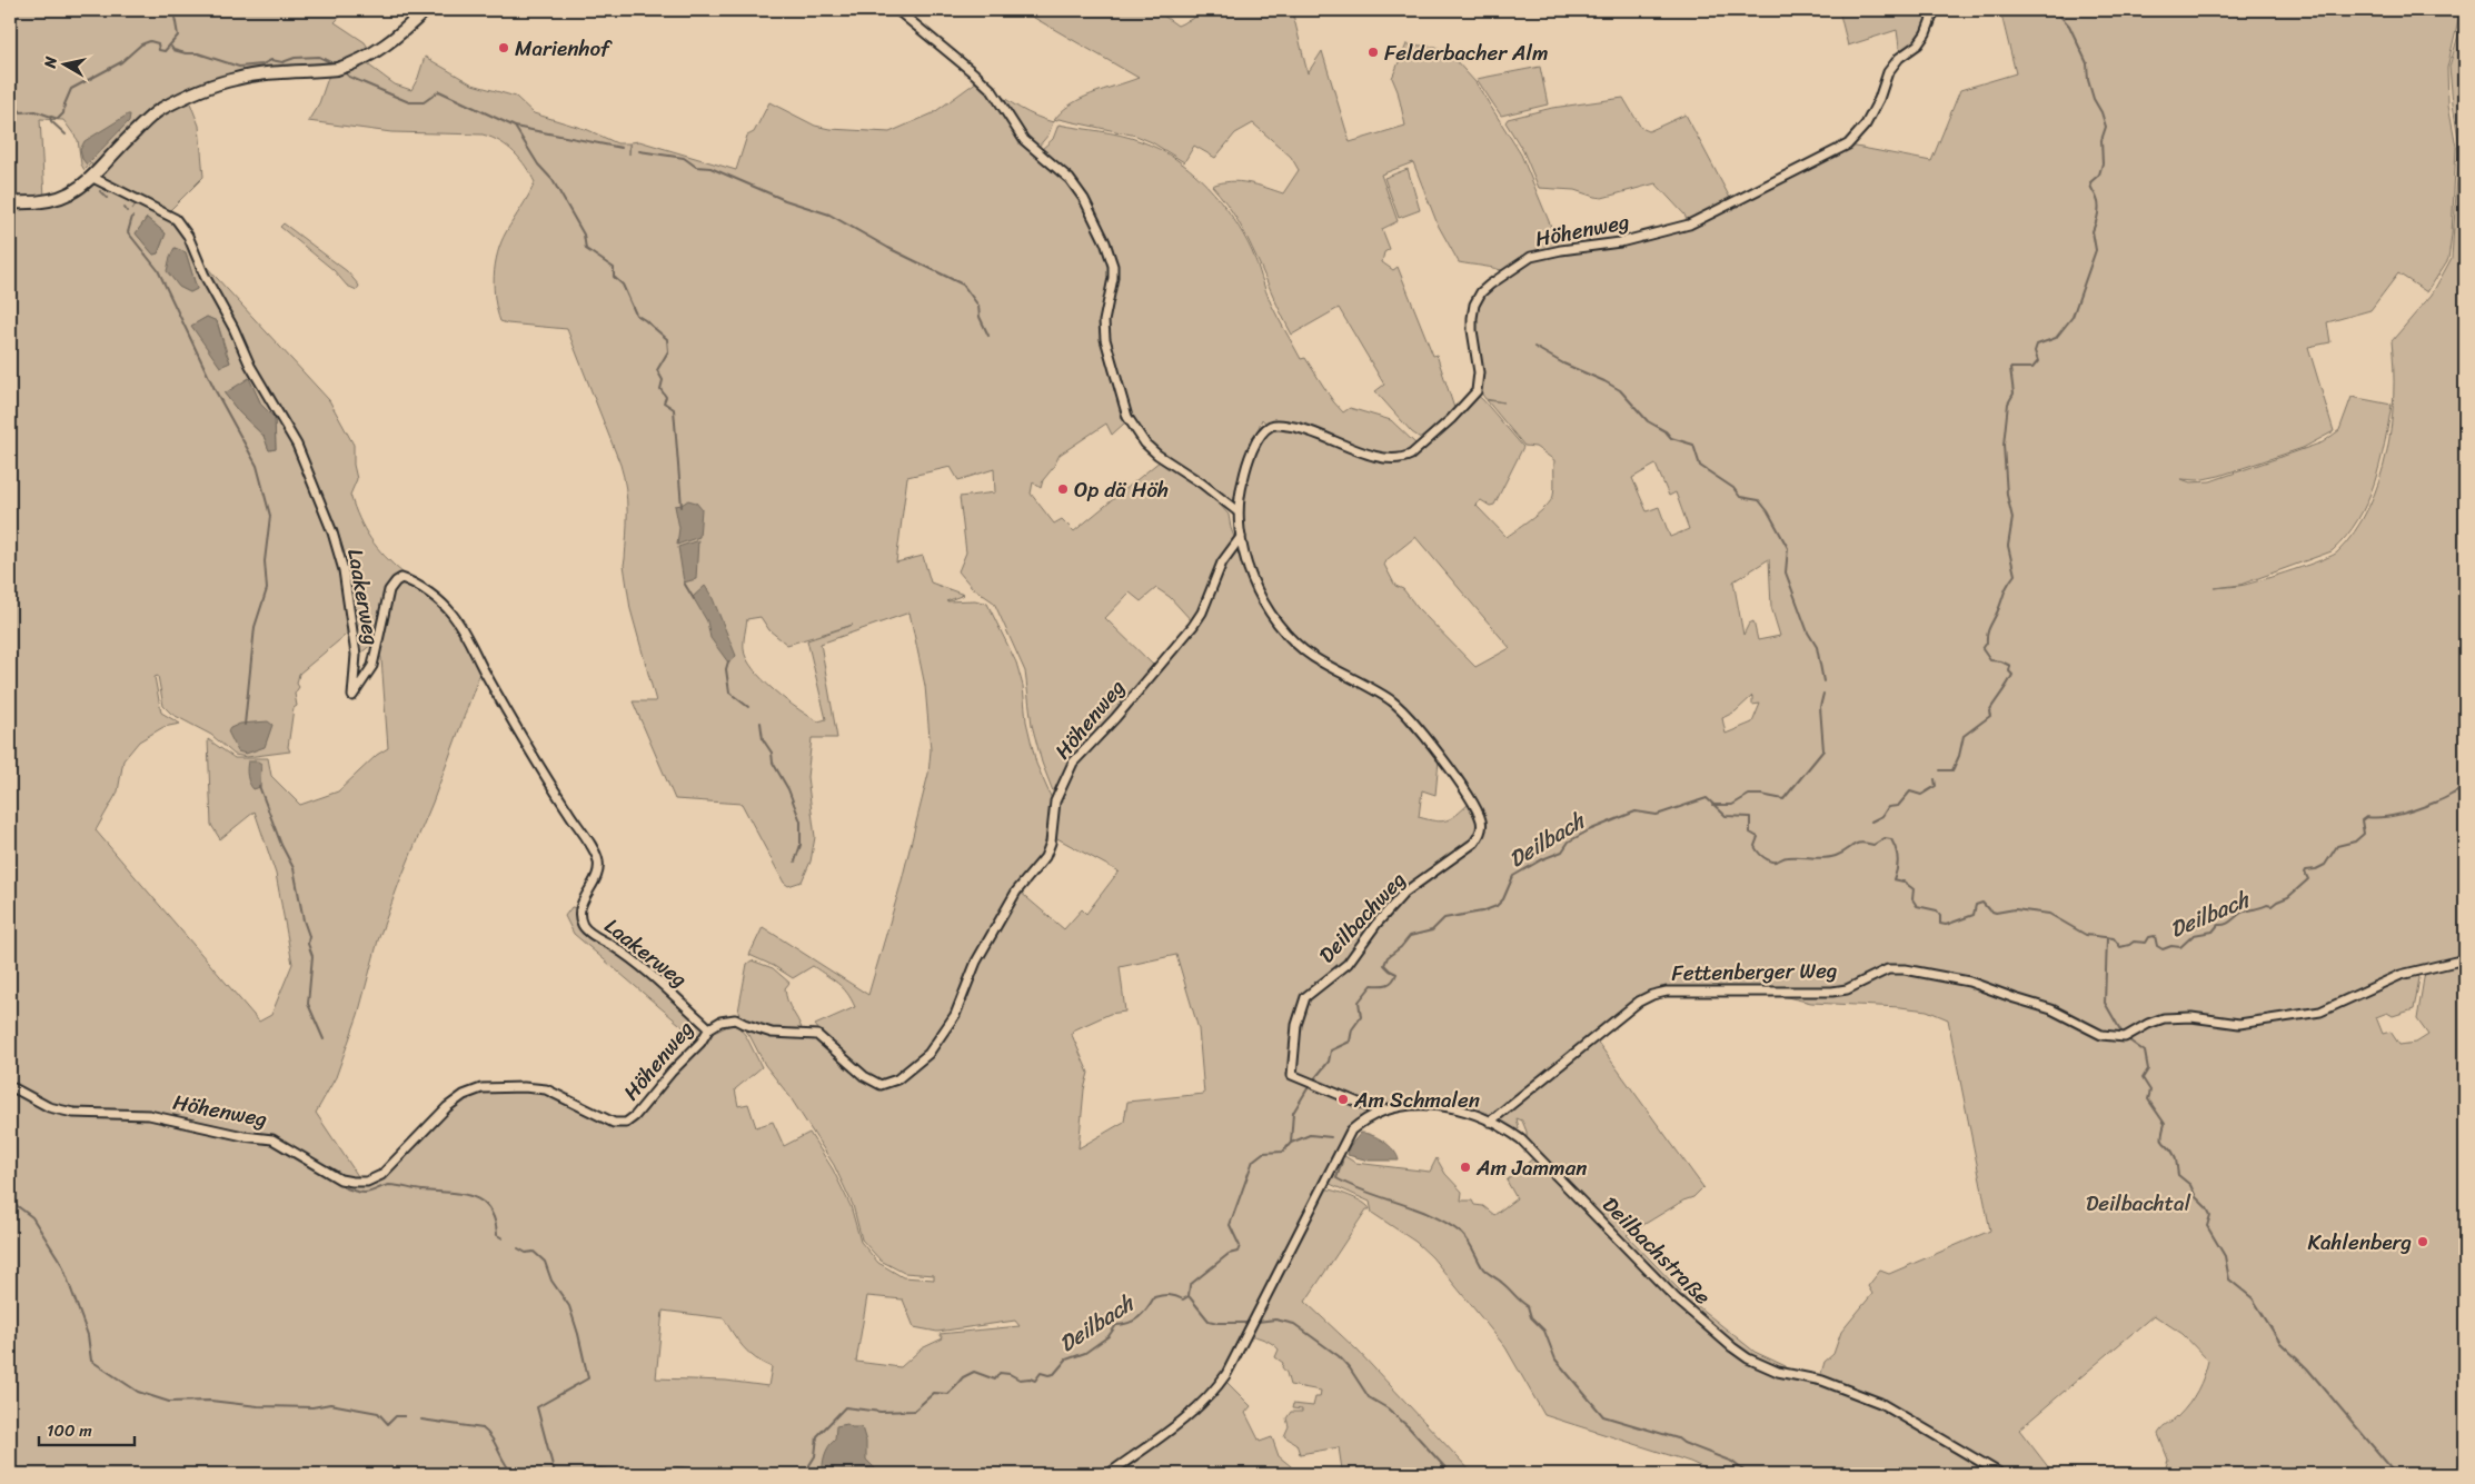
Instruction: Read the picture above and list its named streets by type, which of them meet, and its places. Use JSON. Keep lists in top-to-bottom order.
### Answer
{
  "streets": {
    "street": [
      "Höhenweg",
      "Laakerweg",
      "Deilbachweg",
      "Fettenberger Weg",
      "Deilbachstraße"
    ]
  },
  "crossings": [
    ["Höhenweg", "Laakerweg"],
    ["Höhenweg", "Deilbachweg"],
    ["Deilbachweg", "Deilbachstraße"],
    ["Fettenberger Weg", "Deilbachstraße"]
  ],
  "water": ["Deilbach"],
  "parks": ["Deilbachtal"],
  "places": [
    "Marienhof",
    "Felderbacher Alm",
    "Op dä Höh",
    "Am Schmalen",
    "Am Jamman",
    "Kahlenberg"
  ],
  "scale_bar": "100 m",
  "north": "left"
}
